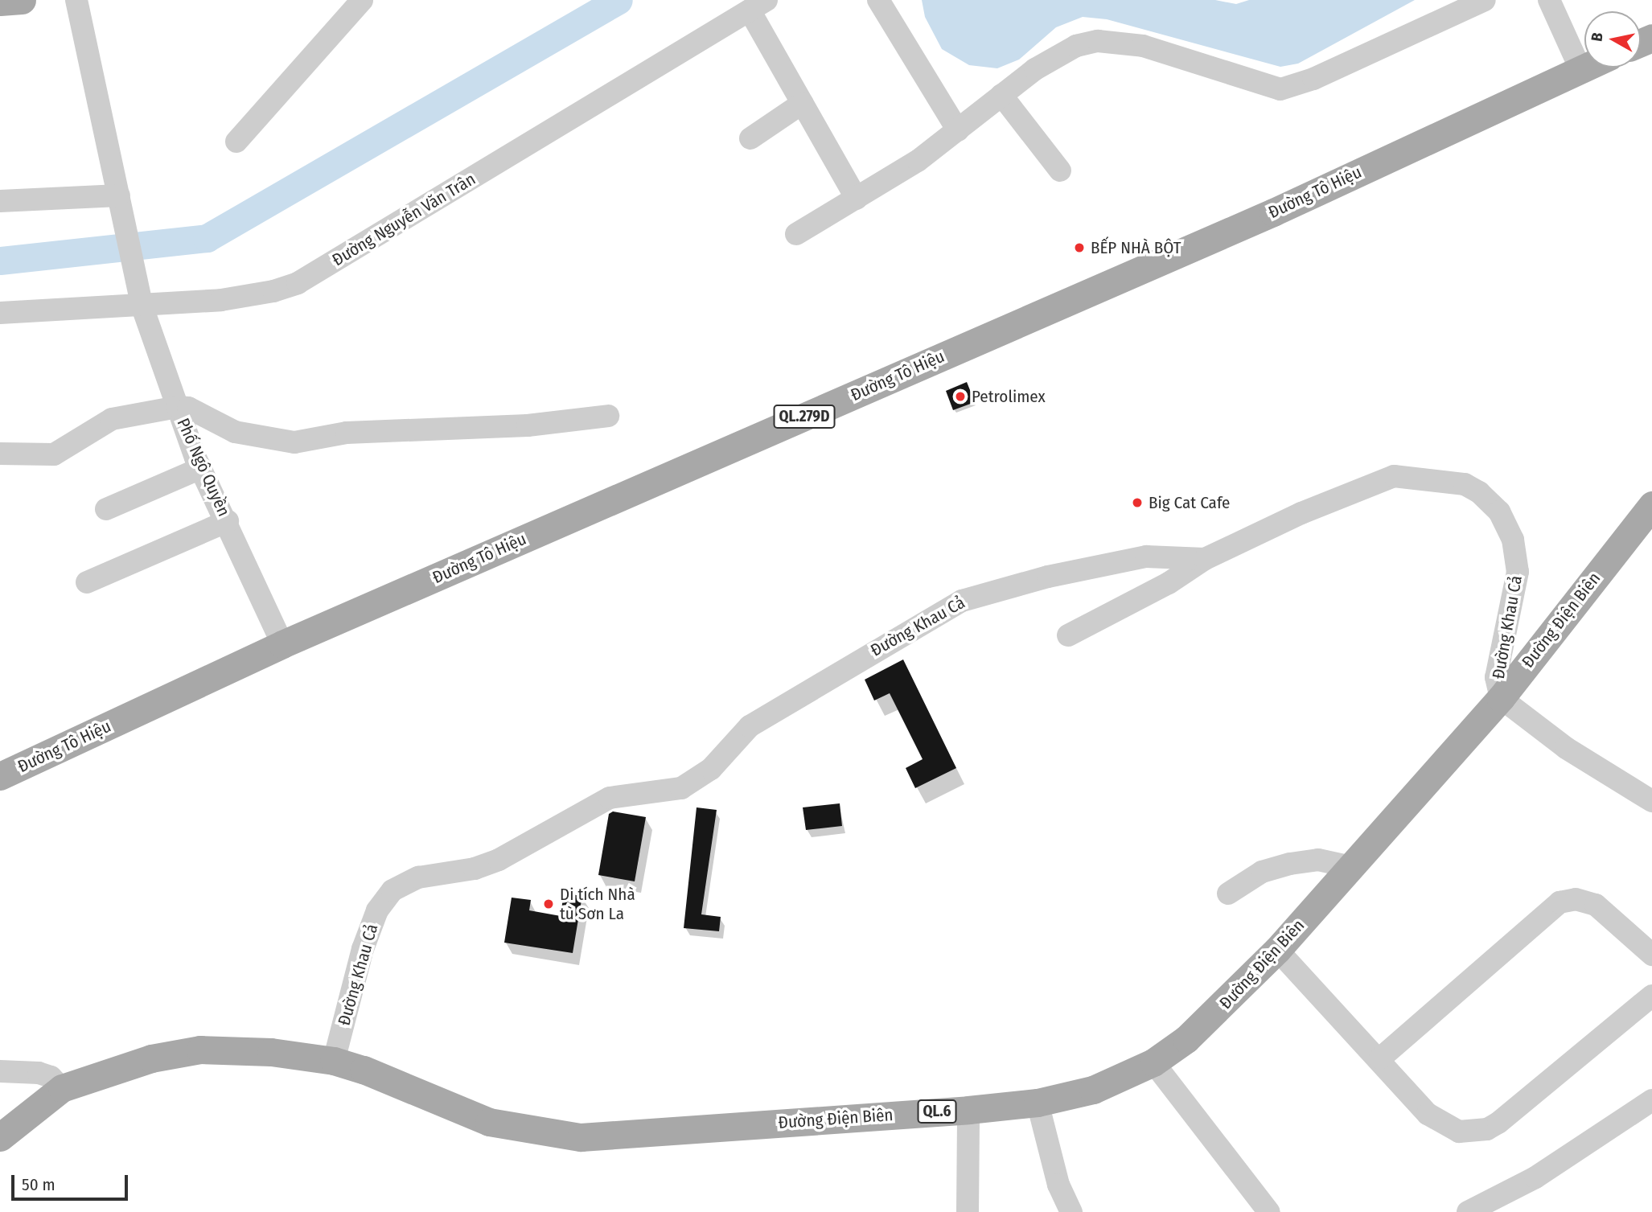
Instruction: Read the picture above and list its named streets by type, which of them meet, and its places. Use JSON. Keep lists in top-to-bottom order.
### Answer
{
  "streets": {
    "main road": [
      "Đường Tô Hiệu",
      "QL.279D",
      "Đường Điện Biên",
      "QL.6"
    ],
    "street": ["Đường Nguyễn Văn Trân", "Phố Ngô Quyền", "Đường Khau Cả"]
  },
  "crossings": [
    ["Đường Tô Hiệu", "Phố Ngô Quyền"],
    ["Đường Nguyễn Văn Trân", "Phố Ngô Quyền"],
    ["Đường Điện Biên", "Đường Khau Cả"]
  ],
  "places": [
    "BẾP NHÀ BỘT",
    "Petrolimex",
    "Big Cat Cafe",
    "Di tích Nhà tù Sơn La"
  ],
  "scale_bar": "50 m",
  "north": "left"
}
